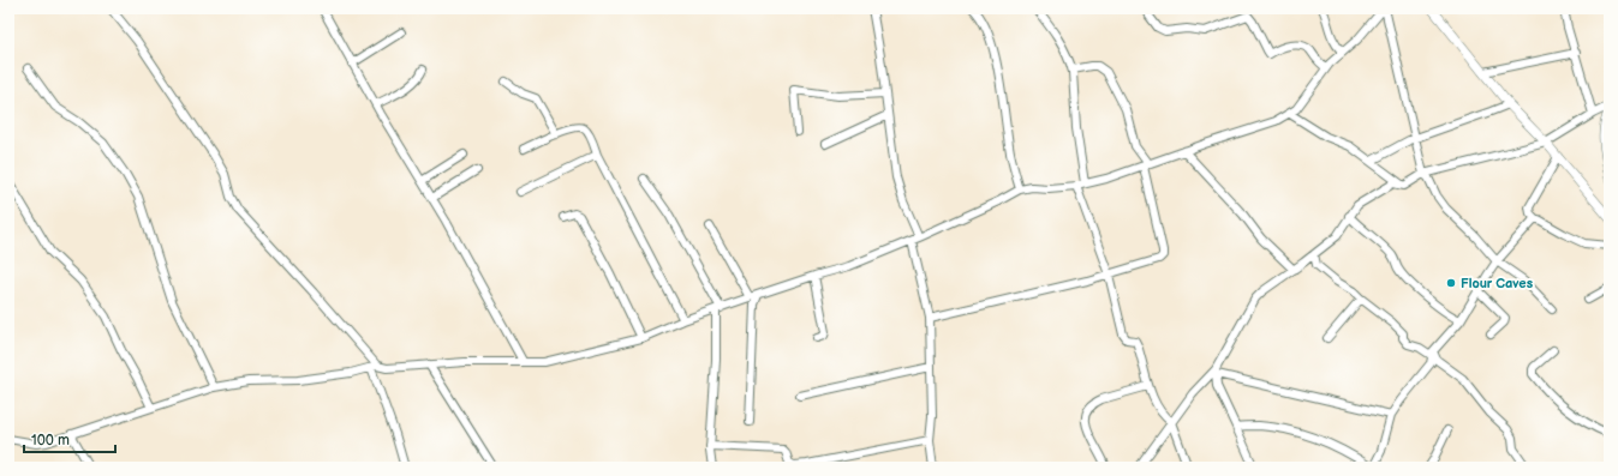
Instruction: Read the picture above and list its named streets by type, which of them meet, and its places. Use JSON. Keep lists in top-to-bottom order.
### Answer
{
  "places": ["Flour Caves"],
  "scale_bar": "100 m"
}
